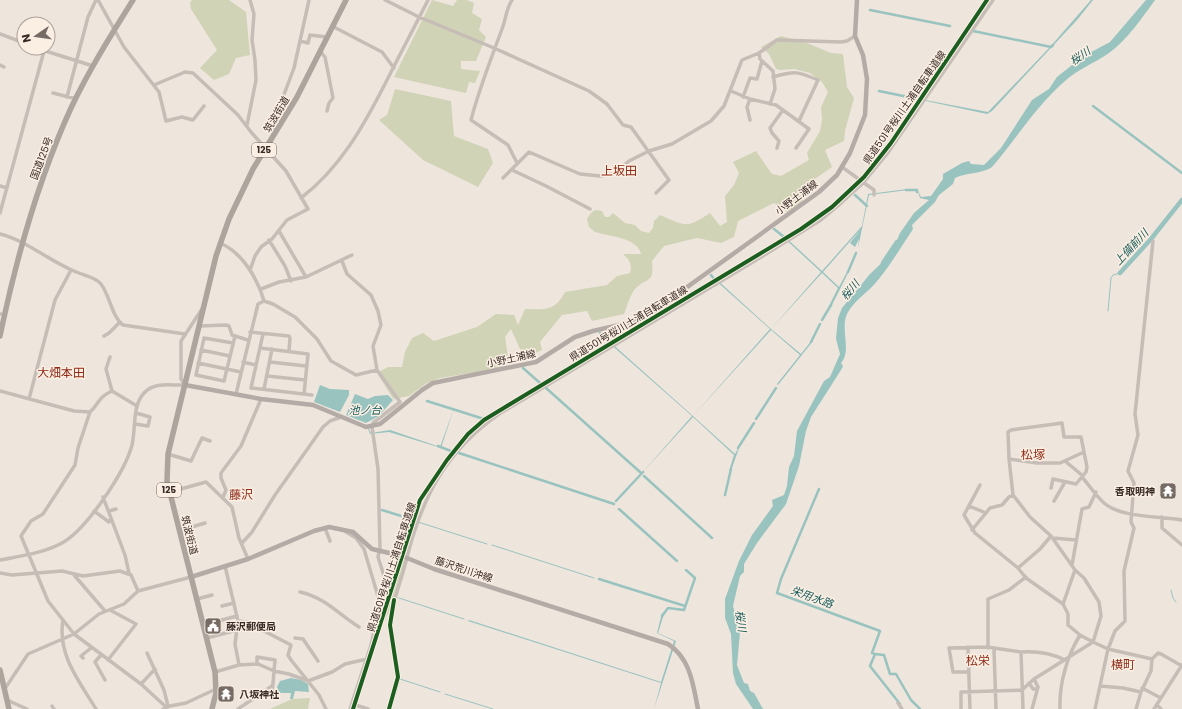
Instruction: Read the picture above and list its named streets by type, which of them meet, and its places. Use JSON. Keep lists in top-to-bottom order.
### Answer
{
  "streets": {
    "highway": ["筑波街道", "125", "国道125号"],
    "main road": ["小野土浦線", "藤沢荒川沖線"],
    "cycle path": ["県道501号桜川土浦自転車道線"]
  },
  "crossings": [
    ["筑波街道", "藤沢荒川沖線"]
  ],
  "districts": [
    "上坂田",
    "大畑本田",
    "松塚",
    "藤沢",
    "松栄",
    "横町"
  ],
  "water": [
    "桜川",
    "上備前川",
    "池ノ台",
    "栄用水路"
  ],
  "places": {
    "temple": ["香取明神", "八坂神社"],
    "public building": ["藤沢郵便局"]
  },
  "north": "left"
}
